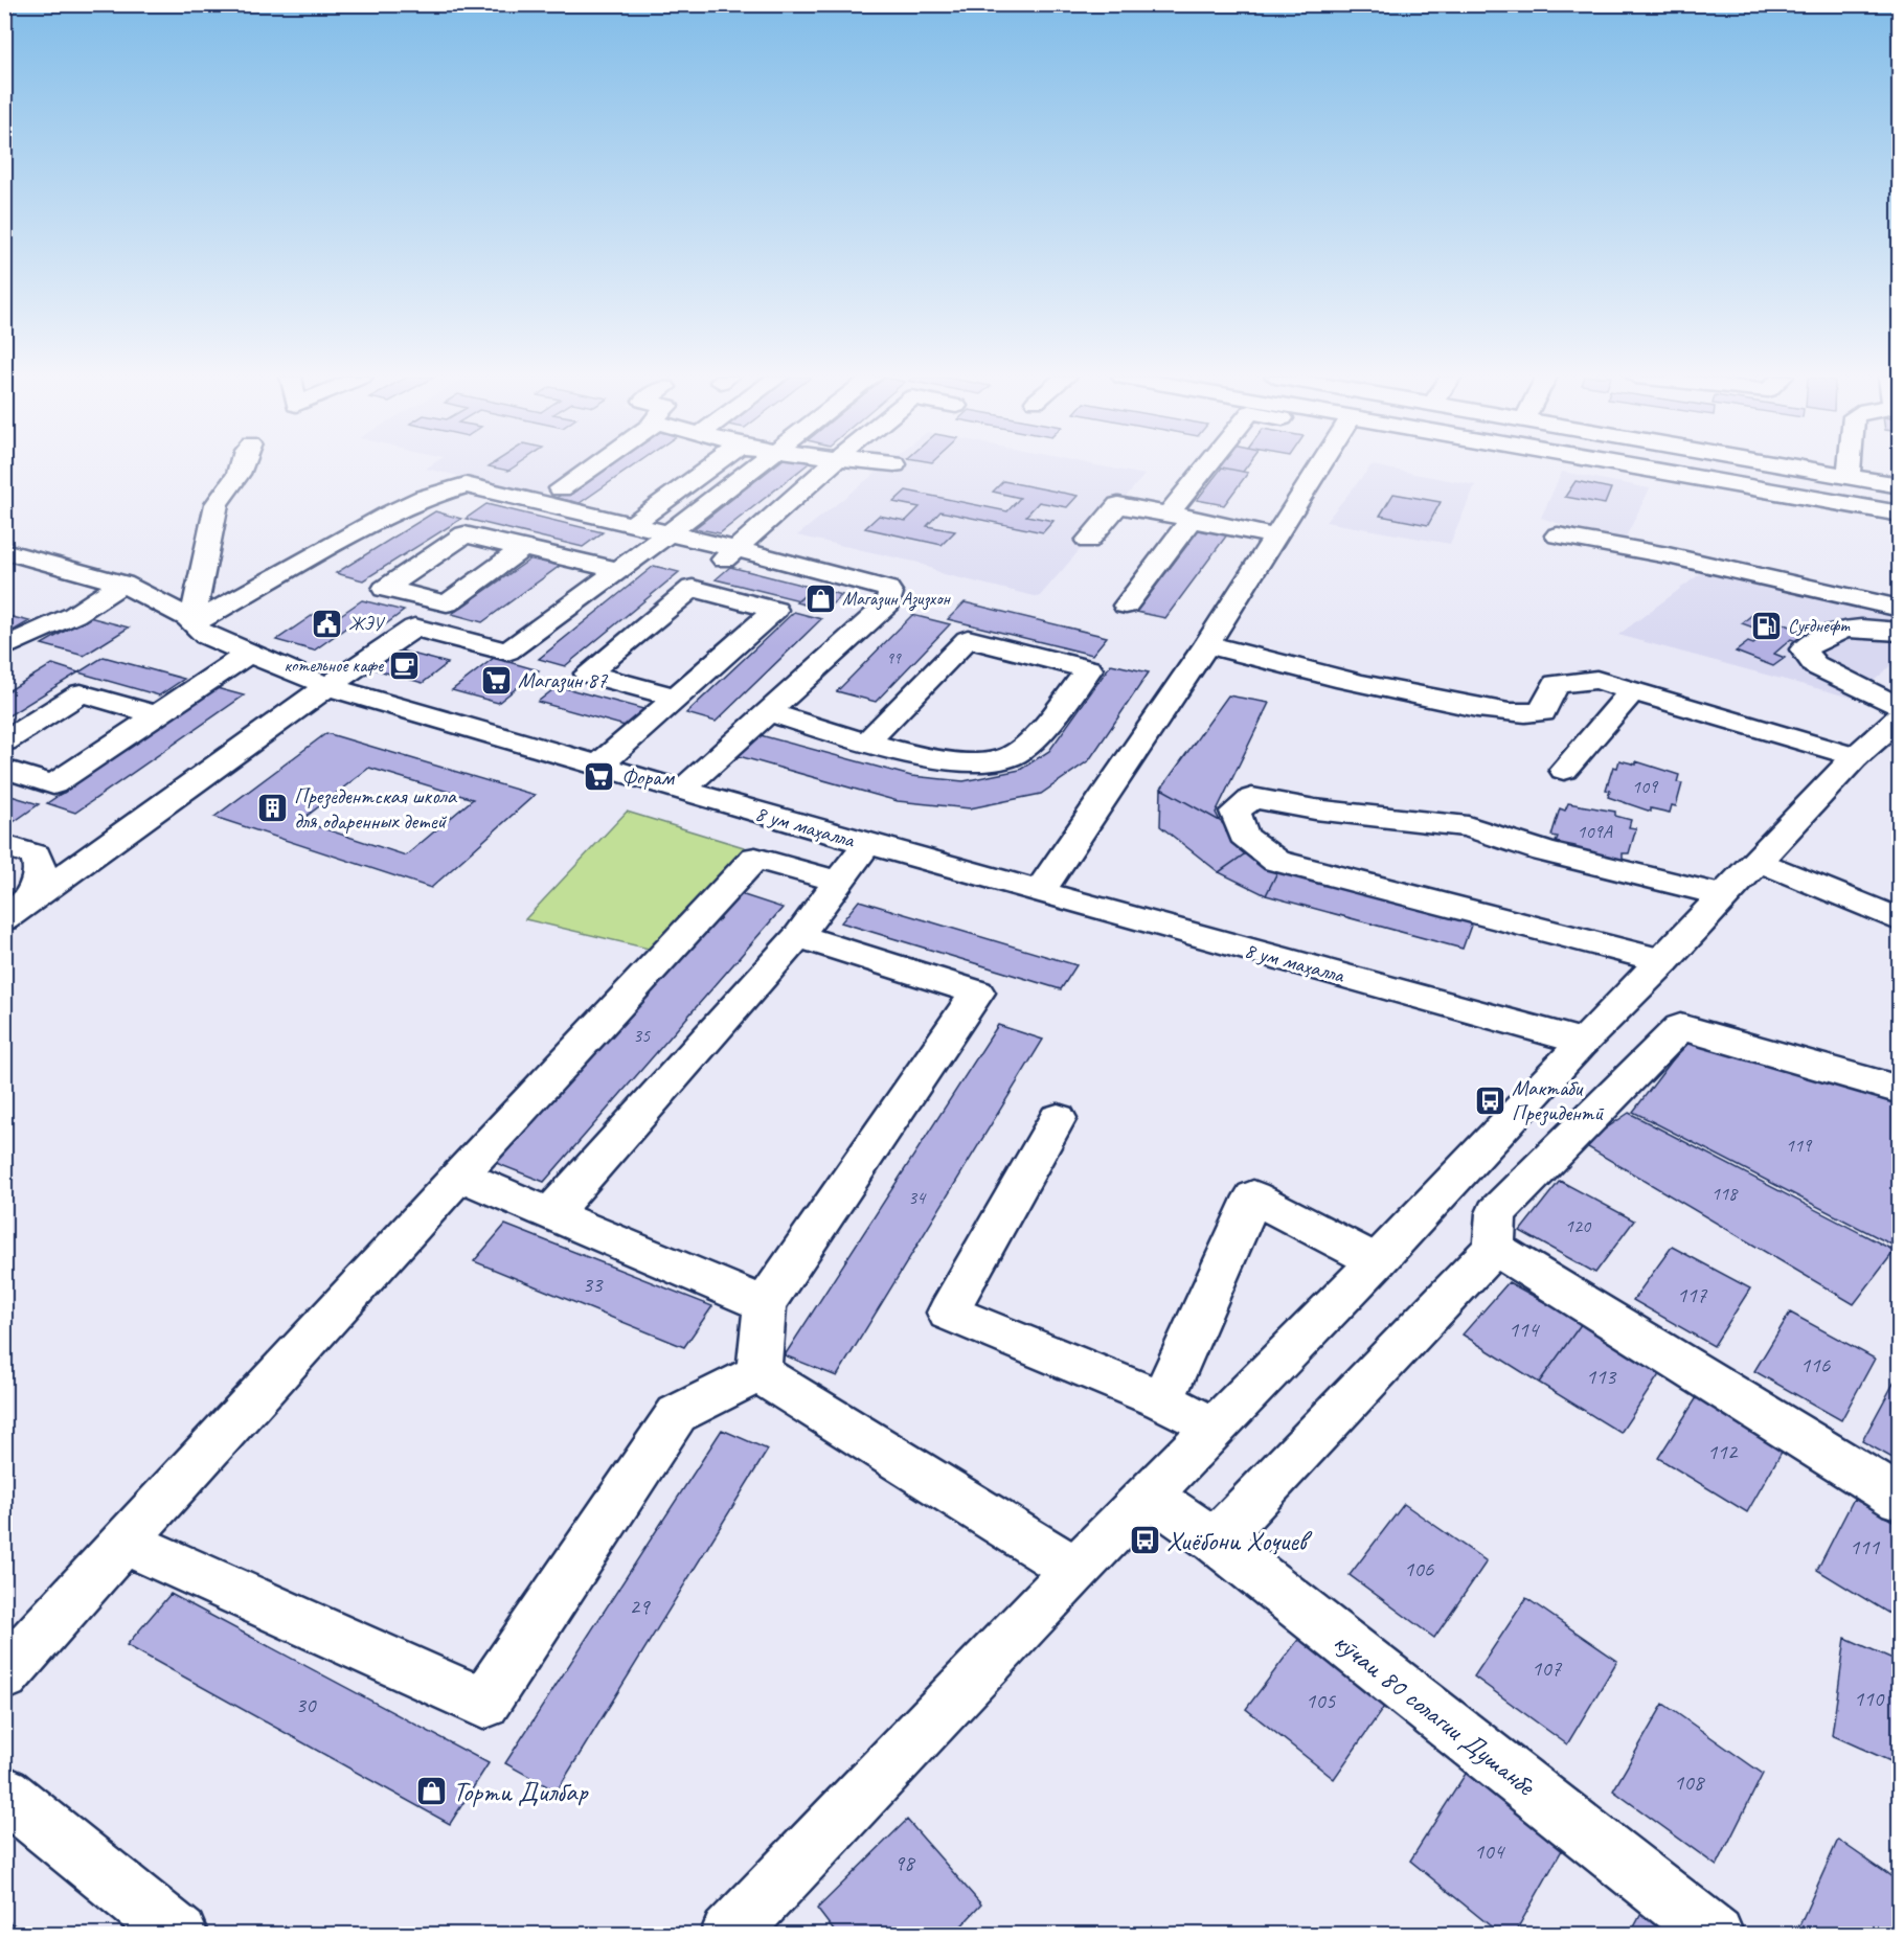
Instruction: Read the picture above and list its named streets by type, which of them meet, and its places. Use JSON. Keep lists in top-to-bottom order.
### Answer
{
  "streets": {
    "street": ["8 ум маҳалла", "кӯчаи 80 солагии Душанбе"]
  },
  "places": {
    "shop": ["Магазин Азизхон", "Торти Дилбар"],
    "public building": ["ЖЭУ"],
    "fuel station": ["Суғднефт"],
    "cafe": ["котельное кафе"],
    "supermarket": ["Магазин 87", "Форам"],
    "building": ["Презедентская школа для одаренных детей"],
    "bus stop": ["Мактаби Президентӣ", "Хиёбони Хоҷиев"]
  },
  "house_numbers": [
    "99",
    "109",
    "109А",
    "35",
    "119",
    "118",
    "34",
    "120",
    "33",
    "117",
    "114",
    "116",
    "113",
    "112",
    "111",
    "106",
    "29",
    "107",
    "110",
    "105",
    "30",
    "108",
    "104",
    "98"
  ]
}
